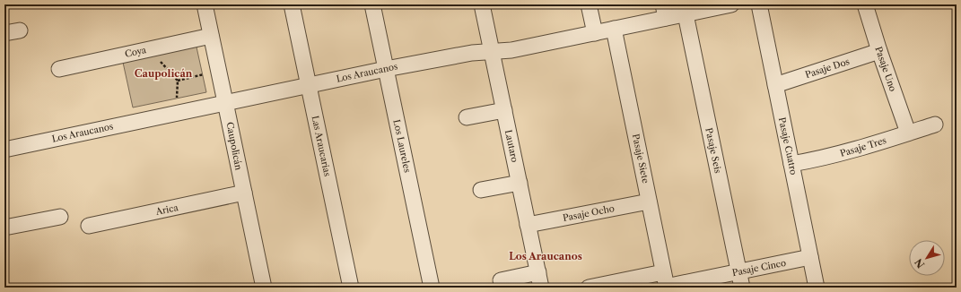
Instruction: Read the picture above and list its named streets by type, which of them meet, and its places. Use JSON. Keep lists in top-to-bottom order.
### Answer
{
  "streets": {
    "street": [
      "Coya",
      "Pasaje Dos",
      "Pasaje Uno",
      "Los Araucanos",
      "Caupolicán",
      "Las Araucarias",
      "Los Laureles",
      "Lautaro",
      "Pasaje Cuatro",
      "Pasaje Tres",
      "Pasaje Seis",
      "Pasaje Siete",
      "Arica",
      "Pasaje Ocho",
      "Pasaje Cinco"
    ]
  },
  "crossings": [
    ["Coya", "Caupolicán"],
    ["Pasaje Dos", "Pasaje Uno"],
    ["Pasaje Dos", "Pasaje Cuatro"],
    ["Pasaje Uno", "Pasaje Tres"],
    ["Los Araucanos", "Caupolicán"],
    ["Los Araucanos", "Las Araucarias"],
    ["Los Araucanos", "Los Laureles"],
    ["Los Araucanos", "Lautaro"],
    ["Los Araucanos", "Pasaje Seis"],
    ["Los Araucanos", "Pasaje Siete"],
    ["Caupolicán", "Arica"],
    ["Lautaro", "Pasaje Ocho"],
    ["Pasaje Cuatro", "Pasaje Tres"],
    ["Pasaje Cuatro", "Pasaje Cinco"],
    ["Pasaje Seis", "Pasaje Cinco"],
    ["Pasaje Siete", "Pasaje Ocho"],
    ["Pasaje Siete", "Pasaje Cinco"]
  ],
  "districts": ["Caupolicán", "Los Araucanos"],
  "north": "bottom left"
}
